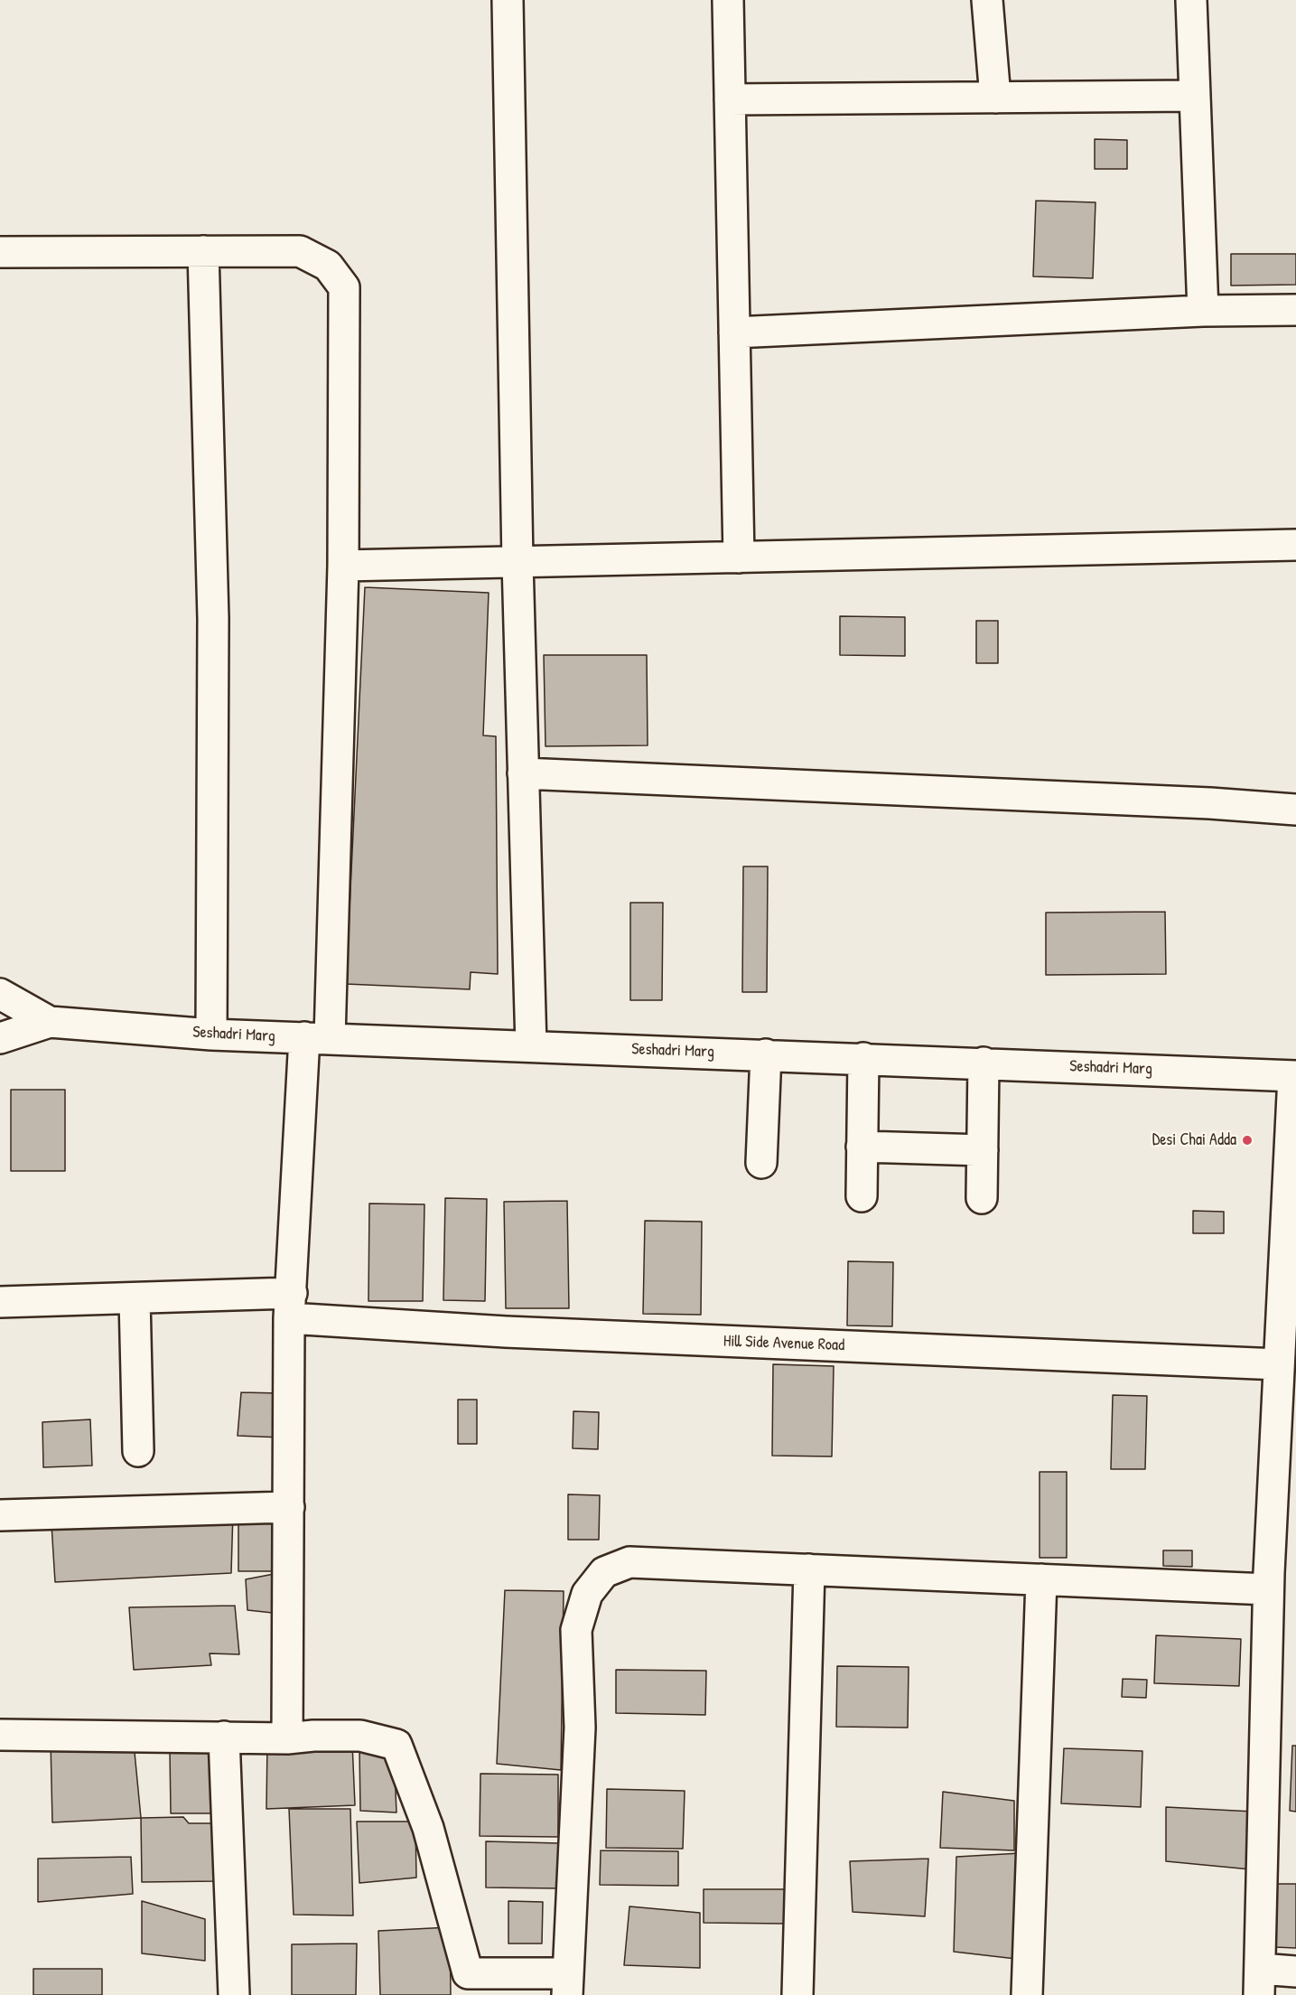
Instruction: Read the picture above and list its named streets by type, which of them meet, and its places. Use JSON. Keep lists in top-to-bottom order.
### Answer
{
  "streets": {
    "street": ["Seshadri Marg", "Hill Side Avenue Road"]
  },
  "places": ["Desi Chai Adda"]
}
